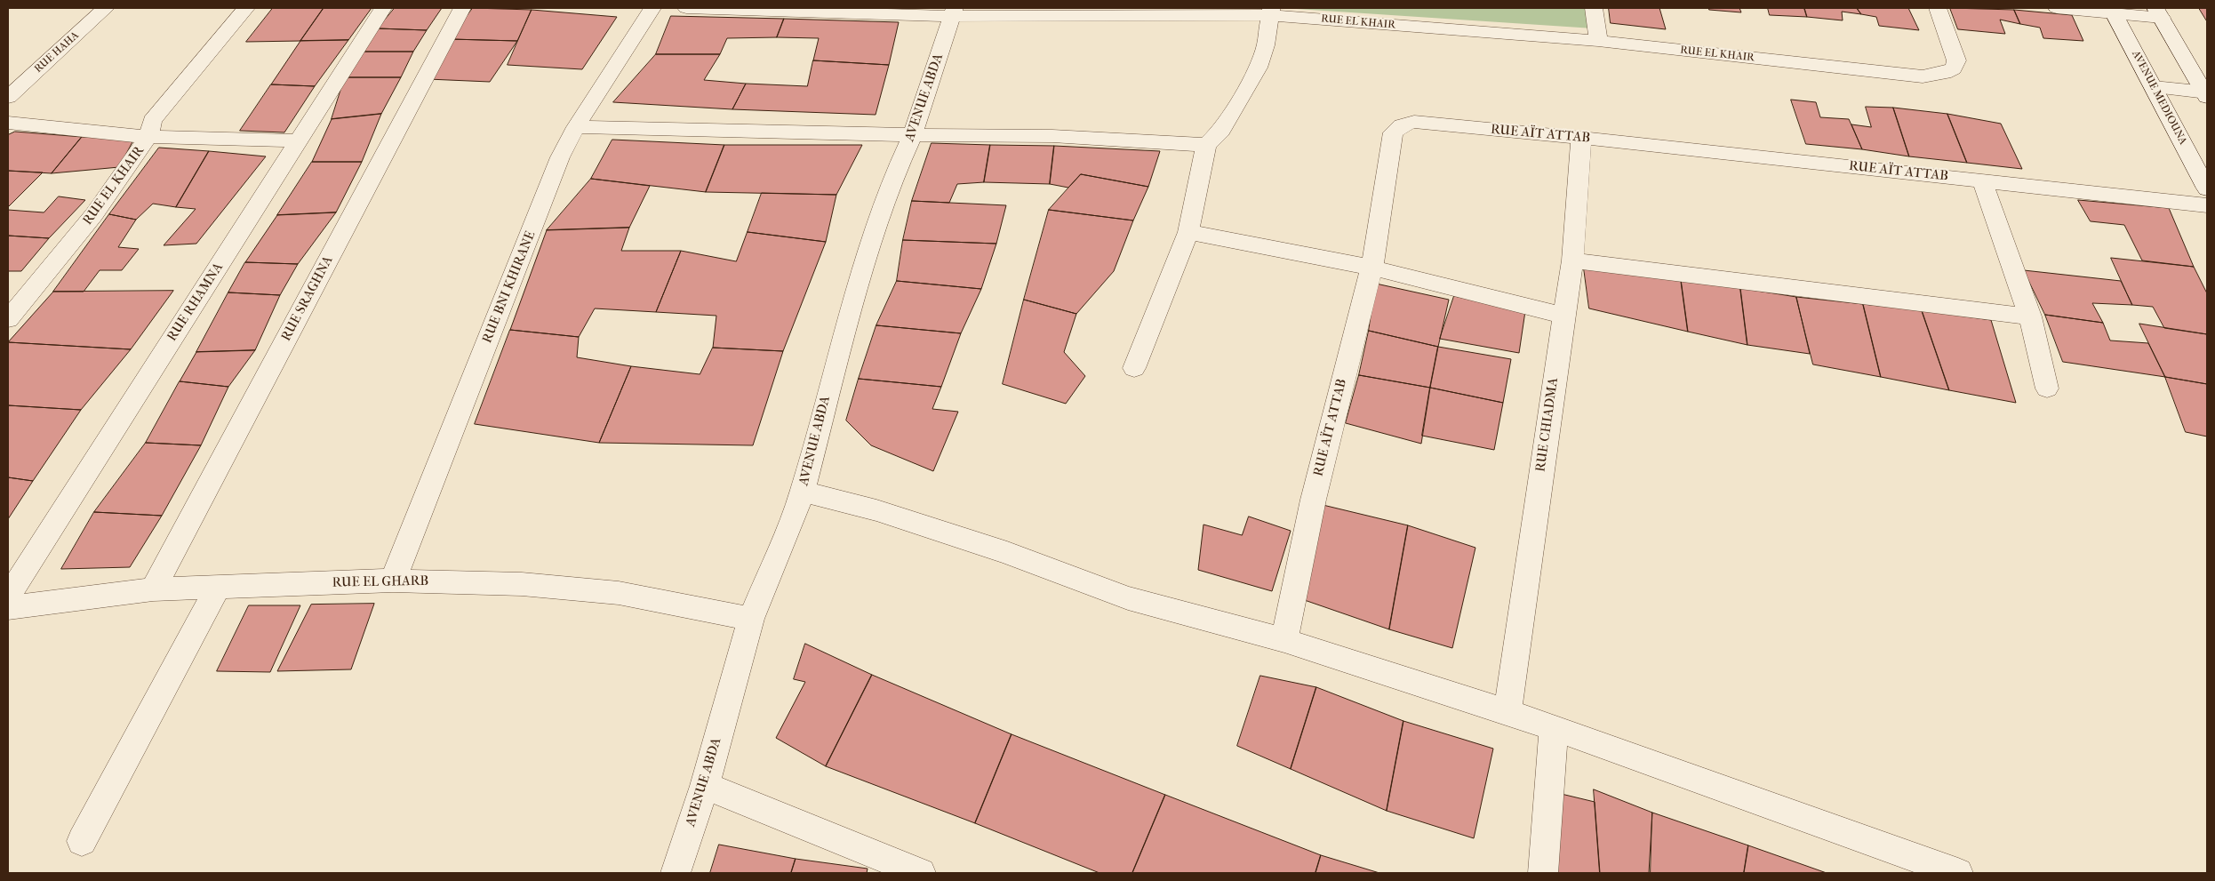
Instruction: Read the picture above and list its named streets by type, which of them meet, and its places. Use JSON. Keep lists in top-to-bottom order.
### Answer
{
  "streets": {
    "street": [
      "RUE EL KHAIR",
      "RUE HAHA",
      "AVENUE ABDA",
      "AVENUE MEDIOUNA",
      "RUE AÏT ATTAB",
      "RUE BNI KHIRANE",
      "RUE SRAGHNA",
      "RUE RHAMNA",
      "RUE CHIADMA",
      "RUE EL GHARB"
    ]
  },
  "crossings": [
    ["RUE EL KHAIR", "AVENUE ABDA"],
    ["AVENUE ABDA", "RUE EL GHARB"],
    ["RUE AÏT ATTAB", "RUE CHIADMA"],
    ["RUE BNI KHIRANE", "RUE EL GHARB"],
    ["RUE SRAGHNA", "RUE EL GHARB"]
  ]
}
